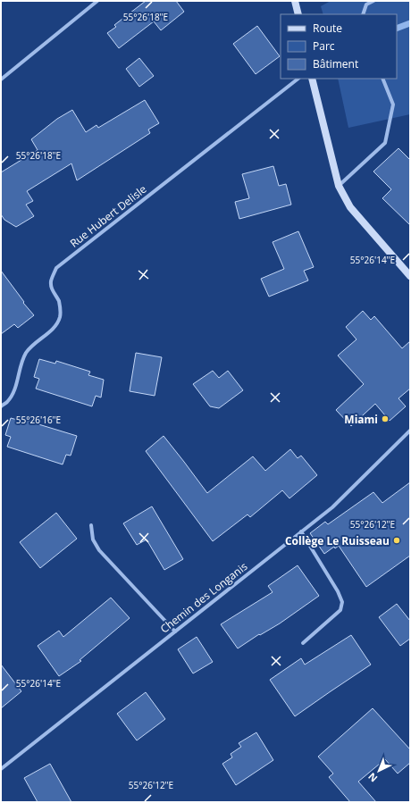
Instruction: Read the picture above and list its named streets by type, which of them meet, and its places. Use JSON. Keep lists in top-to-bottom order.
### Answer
{
  "streets": {
    "street": ["Rue Hubert Delisle", "Chemin des Longanis"]
  },
  "places": ["Miami", "Collège Le Ruisseau"],
  "legend": ["Route", "Parc", "Bâtiment"],
  "north": "bottom left",
  "coordinates": [
    "55°26'18\"E",
    "55°26'14\"E",
    "55°26'16\"E",
    "55°26'12\"E"
  ]
}
